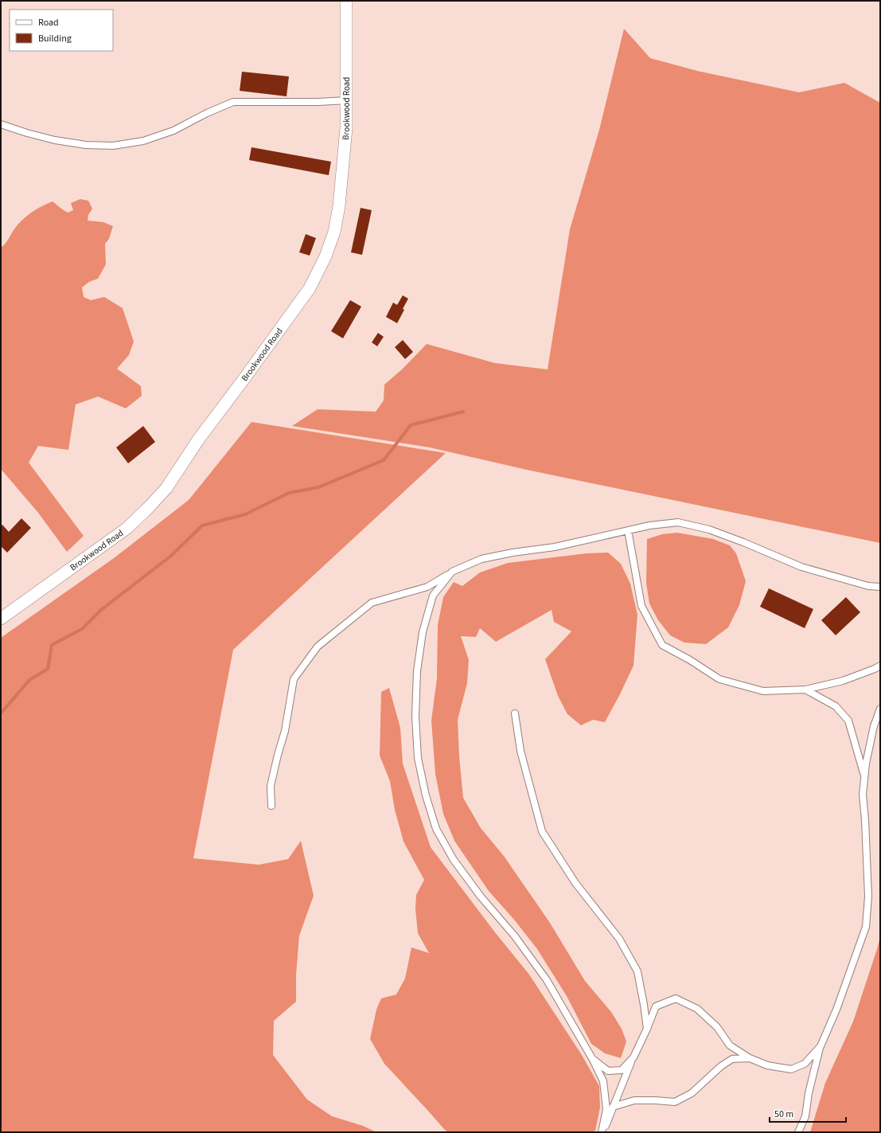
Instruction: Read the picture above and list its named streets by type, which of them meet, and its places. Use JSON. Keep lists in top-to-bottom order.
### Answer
{
  "streets": {
    "street": ["Brookwood Road"]
  },
  "legend": ["Road", "Building"],
  "scale_bar": "50 m"
}
